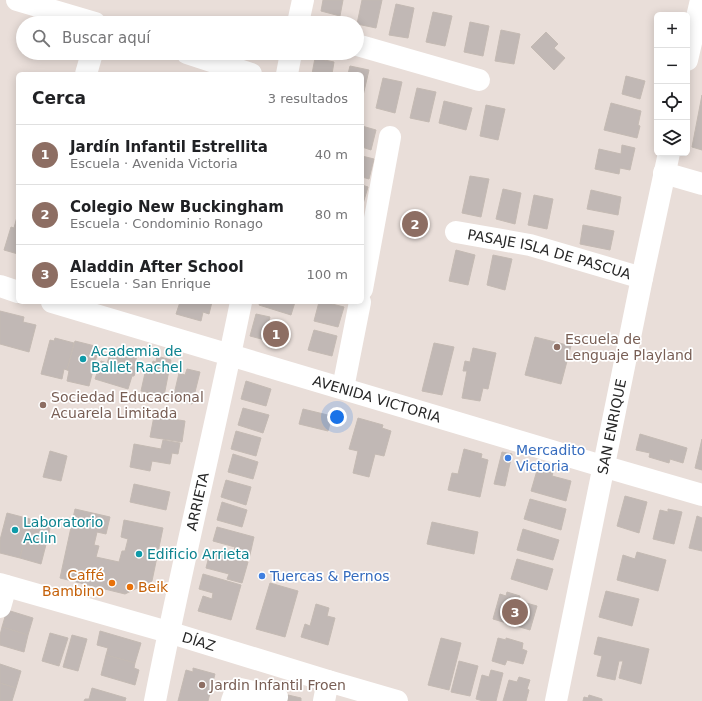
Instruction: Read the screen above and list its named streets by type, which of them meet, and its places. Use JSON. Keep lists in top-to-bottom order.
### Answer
{
  "streets": {
    "street": [
      "PASAJE ISLA DE PASCUA",
      "AVENIDA VICTORIA",
      "SAN ENRIQUE",
      "ARRIETA",
      "DÍAZ"
    ]
  },
  "crossings": [
    ["PASAJE ISLA DE PASCUA", "SAN ENRIQUE"],
    ["AVENIDA VICTORIA", "SAN ENRIQUE"],
    ["AVENIDA VICTORIA", "ARRIETA"],
    ["ARRIETA", "DÍAZ"]
  ],
  "places": [
    "Escuela de Lenguaje Playland",
    "Academia de Ballet Rachel",
    "Sociedad Educacional Acuarela Limitada",
    "Mercadito Victoria",
    "Laboratorio Aclin",
    "Edificio Arrieta",
    "Tuercas & Pernos",
    "Caffé Bambino",
    "Beik",
    "Jardin Infantil Froen"
  ],
  "page": {
    "map_buttons": ["+", "−"],
    "search": "Buscar aquí",
    "heading": ["Cerca", "3 resultados"],
    "list": [
      {
        "mark": "1",
        "name": "Jardín Infantil Estrellita",
        "note": "Escuela · Avenida Victoria",
        "value": "40 m"
      },
      {
        "mark": "2",
        "name": "Colegio New Buckingham",
        "note": "Escuela · Condominio Ronago",
        "value": "80 m"
      },
      {
        "mark": "3",
        "name": "Aladdin After School",
        "note": "Escuela · San Enrique",
        "value": "100 m"
      }
    ],
    "pins": ["2", "1", "3"]
  }
}
